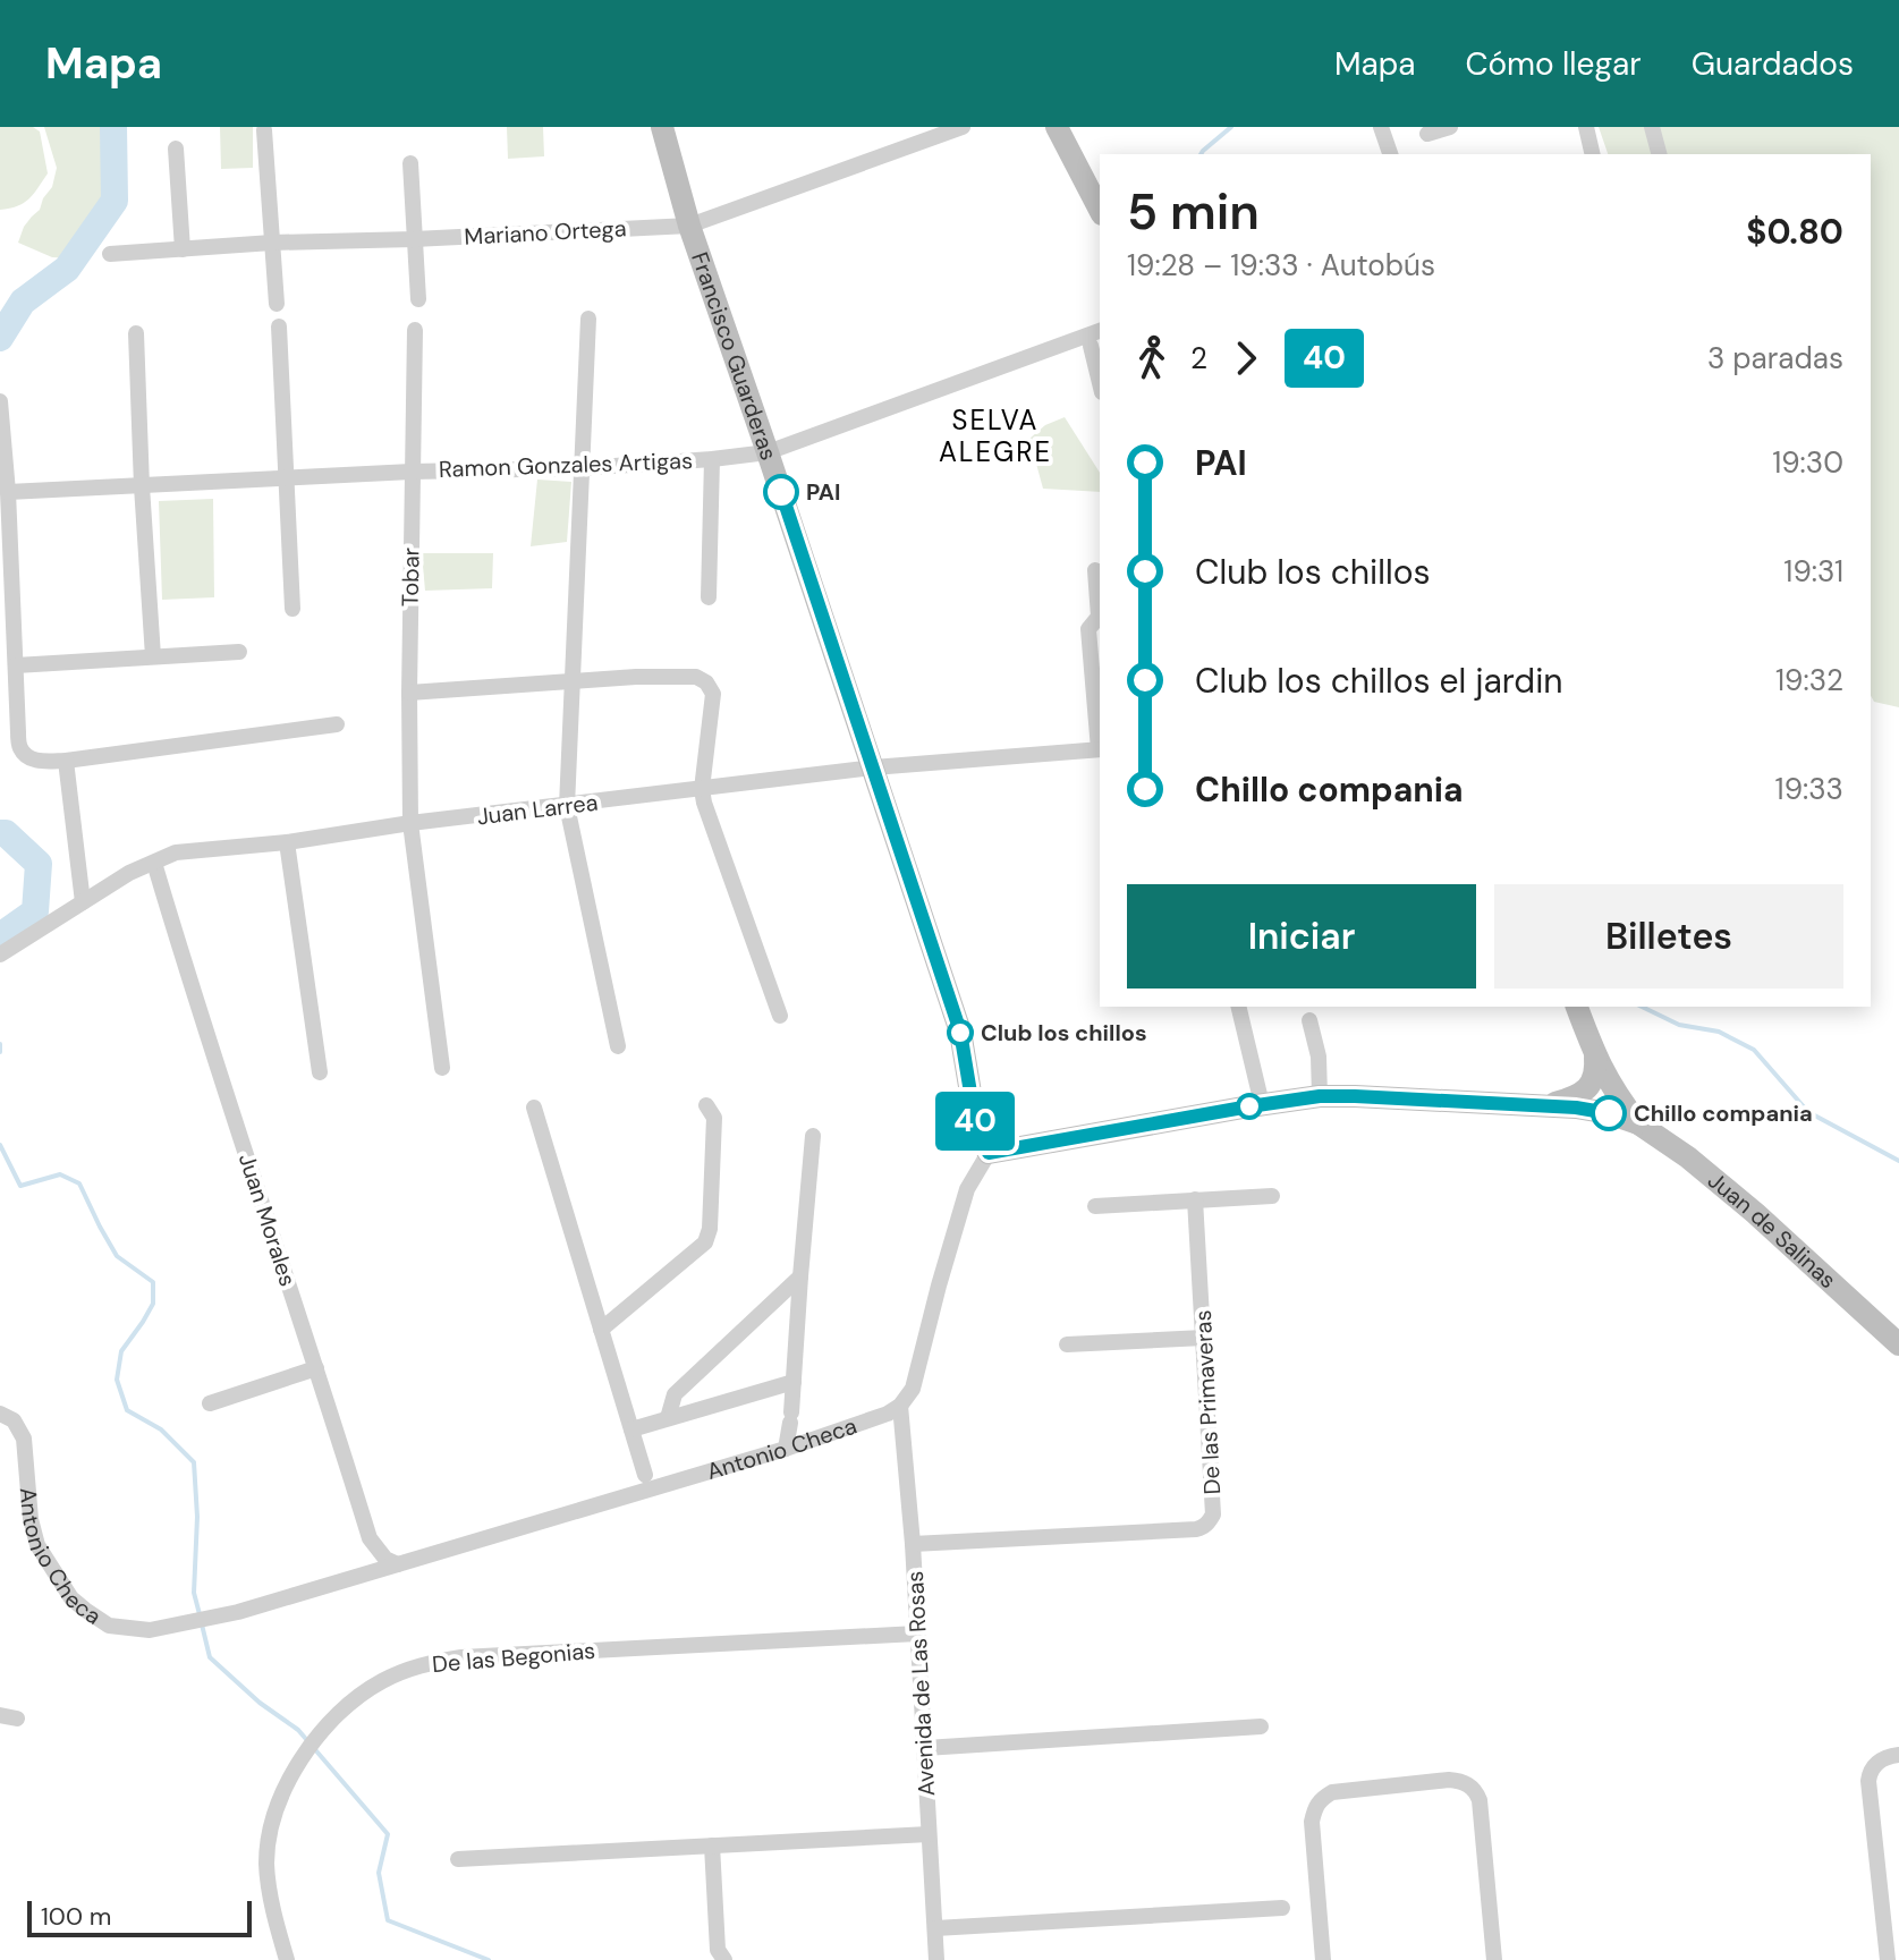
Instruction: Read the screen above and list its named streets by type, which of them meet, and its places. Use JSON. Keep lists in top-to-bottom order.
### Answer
{
  "streets": {
    "street": [
      "Mariano Ortega",
      "Francisco Guarderas",
      "Ramon Gonzales Artigas",
      "Tobar",
      "Juan Larrea",
      "Juan Morales",
      "Juan de Salinas",
      "De las Primaveras",
      "Antonio Checa",
      "De las Begonias",
      "Avenida de Las Rosas"
    ]
  },
  "crossings": [
    ["Mariano Ortega", "Francisco Guarderas"],
    ["Francisco Guarderas", "Ramon Gonzales Artigas"],
    ["Francisco Guarderas", "Juan Larrea"],
    ["Ramon Gonzales Artigas", "Tobar"],
    ["Tobar", "Juan Larrea"],
    ["Juan Larrea", "Juan Morales"],
    ["Juan Morales", "Antonio Checa"],
    ["De las Primaveras", "Avenida de Las Rosas"],
    ["Antonio Checa", "Avenida de Las Rosas"],
    ["De las Begonias", "Avenida de Las Rosas"]
  ],
  "districts": ["SELVA ALEGRE"],
  "places": ["PAI", "Club los chillos", "Chillo compania"],
  "lines": ["bus line 40"],
  "scale_bar": "100 m",
  "page": {
    "header": "Mapa",
    "nav": ["Mapa", "Cómo llegar", "Guardados"],
    "on_map": "40",
    "heading": ["5 min", "19:28 – 19:33 · Autobús", "$0.80"],
    "legs": ["2", "40", "3 paradas"],
    "list": [
      {
        "name": "PAI",
        "value": "19:30"
      },
      {
        "name": "Club los chillos",
        "value": "19:31"
      },
      {
        "name": "Club los chillos el jardin",
        "value": "19:32"
      },
      {
        "name": "Chillo compania",
        "value": "19:33"
      }
    ],
    "buttons": ["Iniciar", "Billetes"],
    "scale": "100 m"
  }
}
